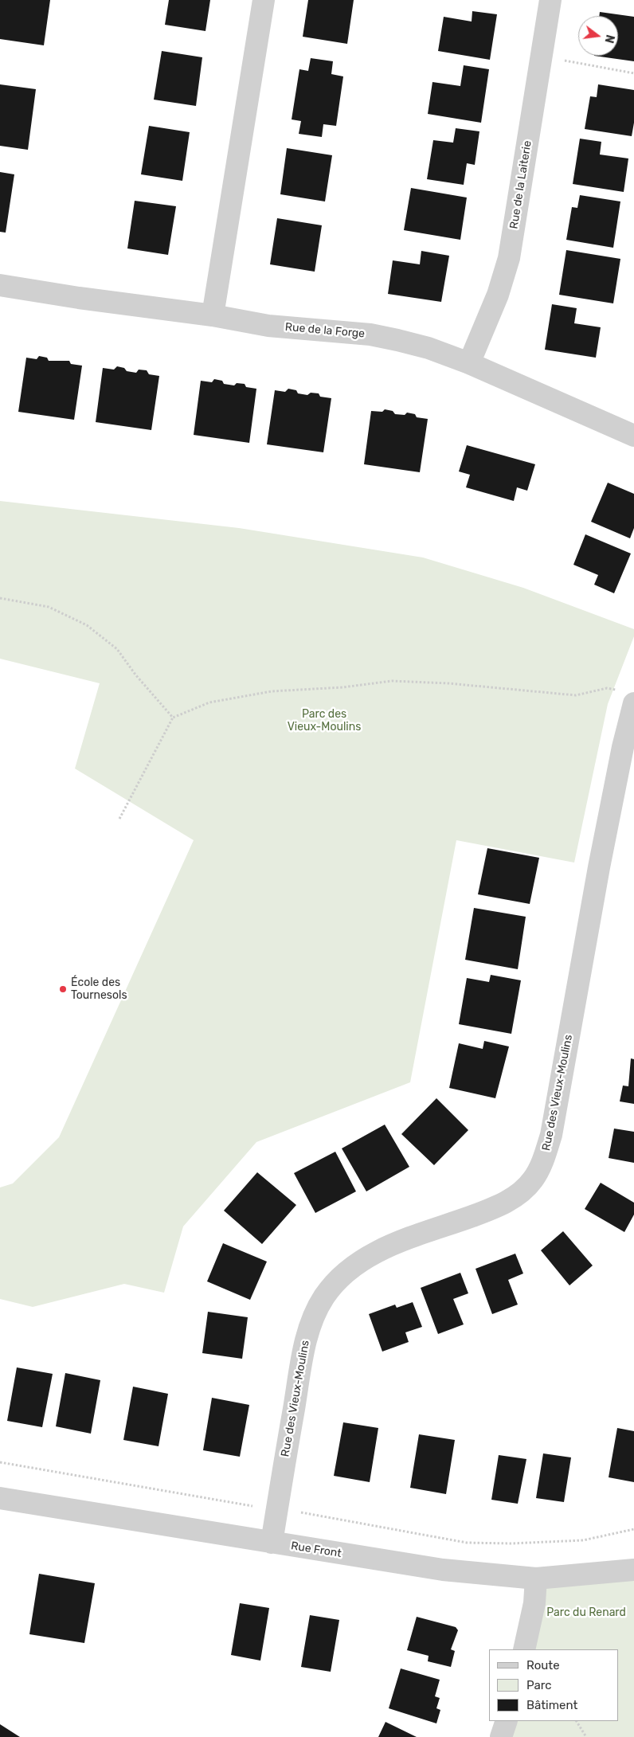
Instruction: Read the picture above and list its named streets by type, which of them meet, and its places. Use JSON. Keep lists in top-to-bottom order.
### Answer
{
  "streets": {
    "street": [
      "Rue de la Laiterie",
      "Rue de la Forge",
      "Rue des Vieux-Moulins",
      "Rue Front"
    ]
  },
  "crossings": [
    ["Rue de la Laiterie", "Rue de la Forge"],
    ["Rue des Vieux-Moulins", "Rue Front"]
  ],
  "parks": ["Parc des Vieux-Moulins", "Parc du Renard"],
  "places": ["École des Tournesols"],
  "legend": ["Route", "Parc", "Bâtiment"],
  "north": "right"
}
